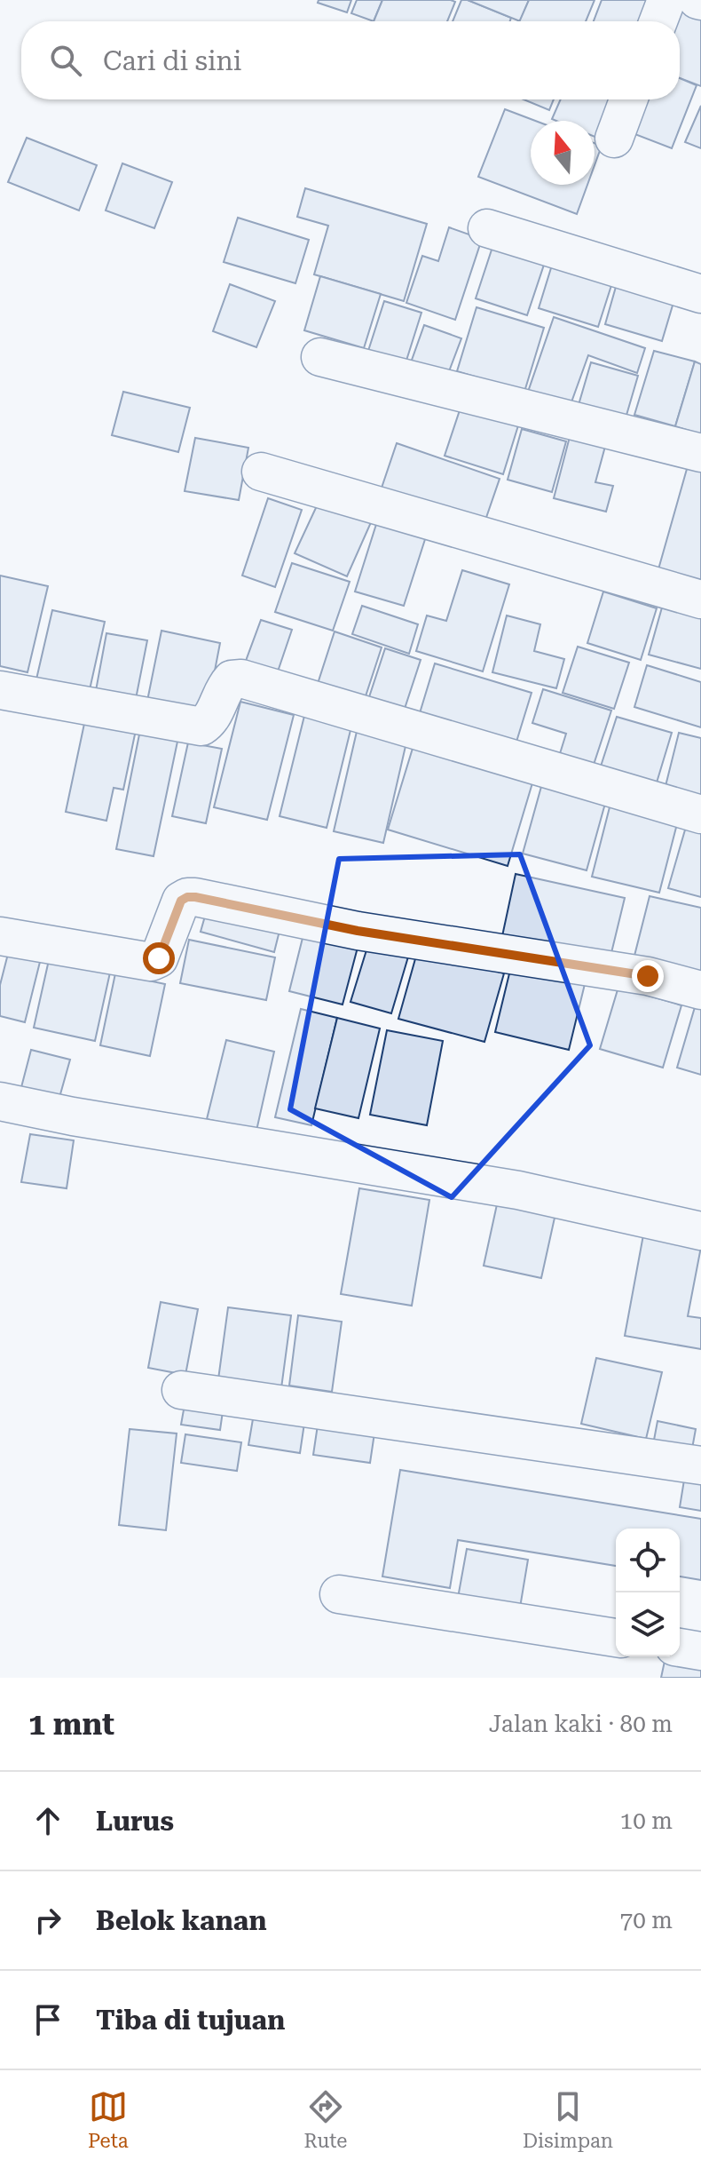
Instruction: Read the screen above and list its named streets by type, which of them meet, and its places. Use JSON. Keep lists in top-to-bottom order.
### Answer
{
  "north": "top",
  "page": {
    "search": "Cari di sini",
    "heading": ["1 mnt", "Jalan kaki · 80 m"],
    "list": [
      ["Lurus", "10 m"],
      ["Belok kanan", "70 m"],
      "Tiba di tujuan"
    ],
    "nav": ["Peta", "Rute", "Disimpan"]
  }
}
